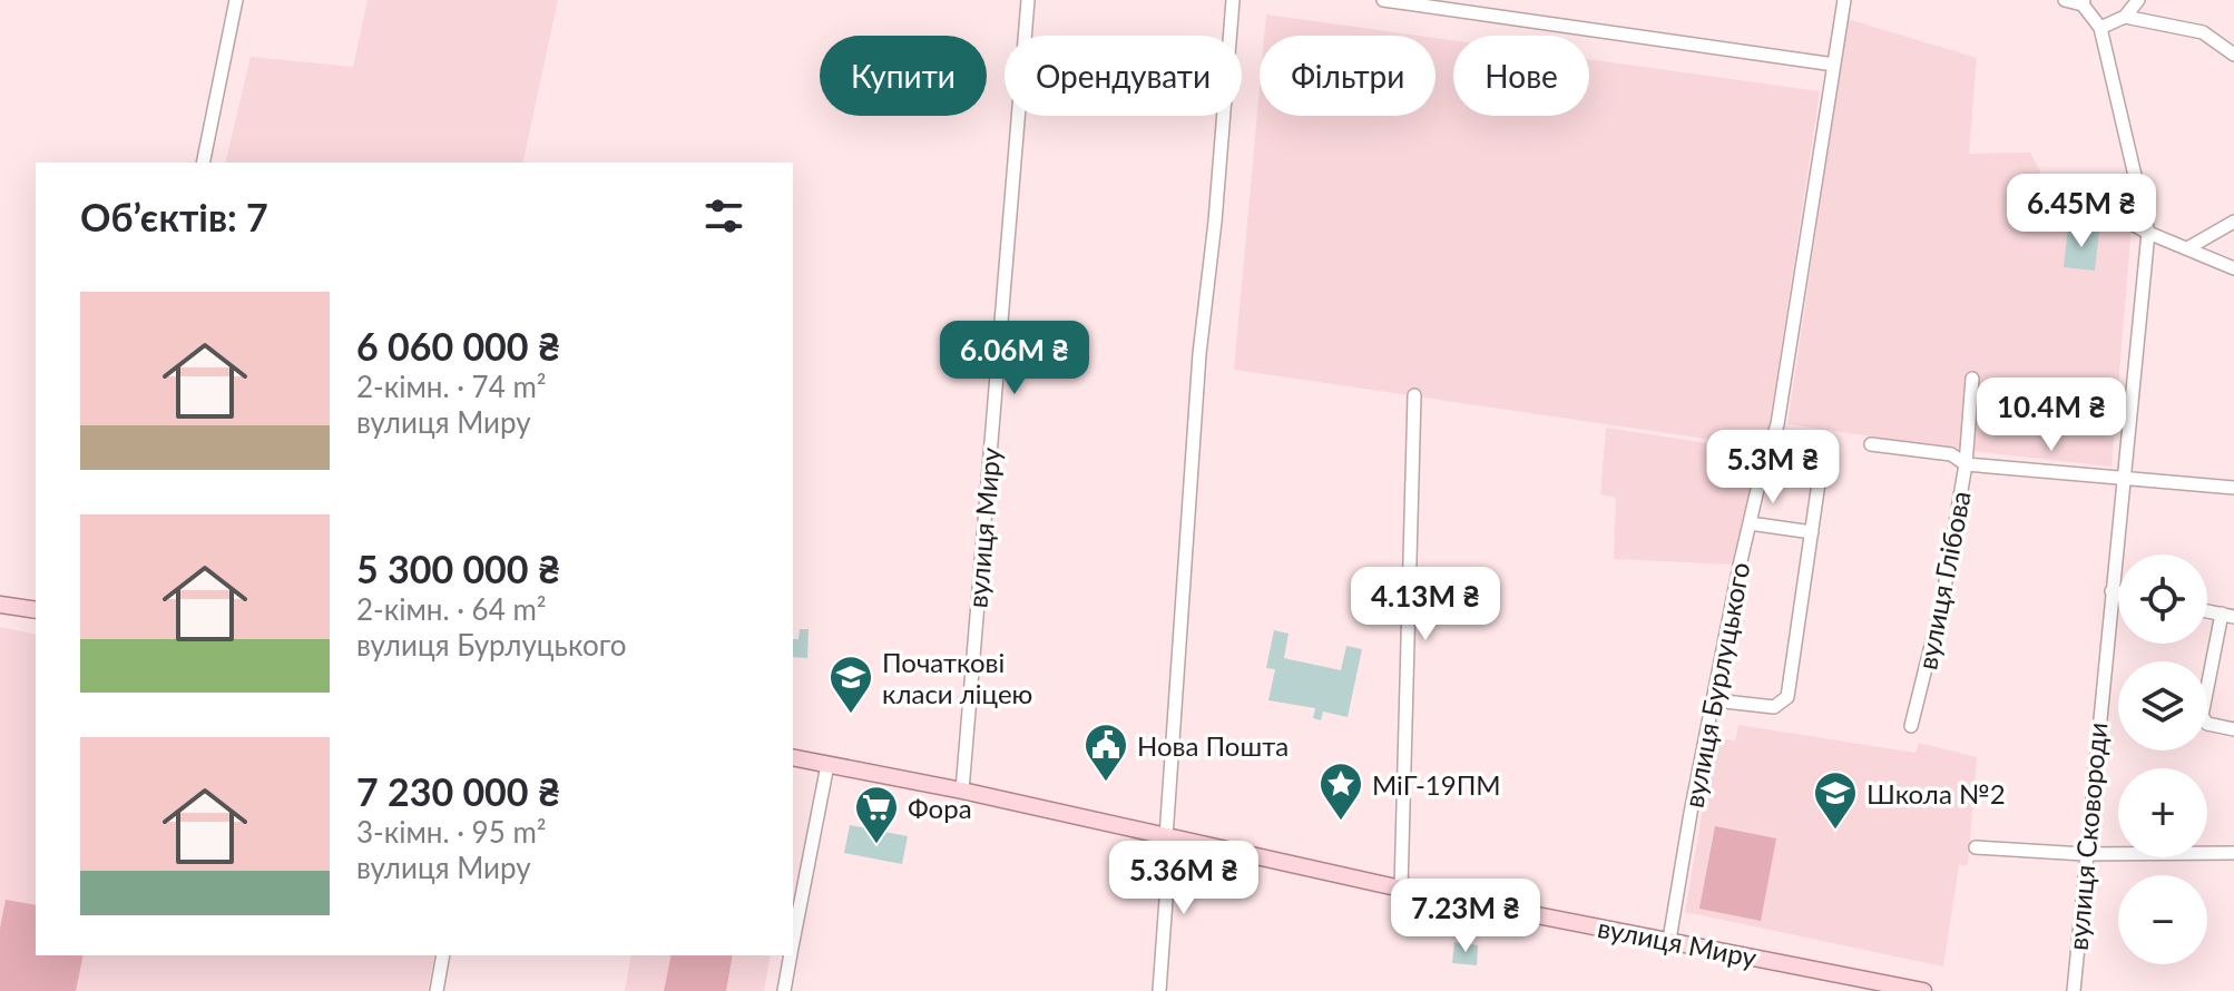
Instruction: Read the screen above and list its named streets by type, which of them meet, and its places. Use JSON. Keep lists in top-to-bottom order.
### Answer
{
  "streets": {
    "main road": ["вулиця Миру"],
    "street": ["вулиця Глібова", "вулиця Бурлуцького", "вулиця Сковороди"]
  },
  "crossings": [
    ["вулиця Миру", "вулиця Бурлуцького"]
  ],
  "places": {
    "school or university": ["Початкові класи ліцею", "Школа №2"],
    "public building": ["Нова Пошта"],
    "place": ["МіГ-19ПМ"],
    "supermarket": ["Фора"]
  },
  "page": {
    "chip": [
      "Купити",
      "Орендувати",
      "Фільтри",
      "Нове"
    ],
    "heading": "Об’єктів: 7",
    "price": [
      "6.45M ₴",
      "6.06M ₴",
      "10.4M ₴",
      "5.3M ₴",
      "4.13M ₴",
      "5.36M ₴",
      "7.23M ₴"
    ],
    "list": [
      {
        "name": "6 060 000 ₴",
        "note": "2-кімн. · 74 m² · вулиця Миру"
      },
      {
        "name": "5 300 000 ₴",
        "note": "2-кімн. · 64 m² · вулиця Бурлуцького"
      },
      {
        "name": "7 230 000 ₴",
        "note": "3-кімн. · 95 m² · вулиця Миру"
      }
    ],
    "map_buttons": ["+", "−"]
  }
}
